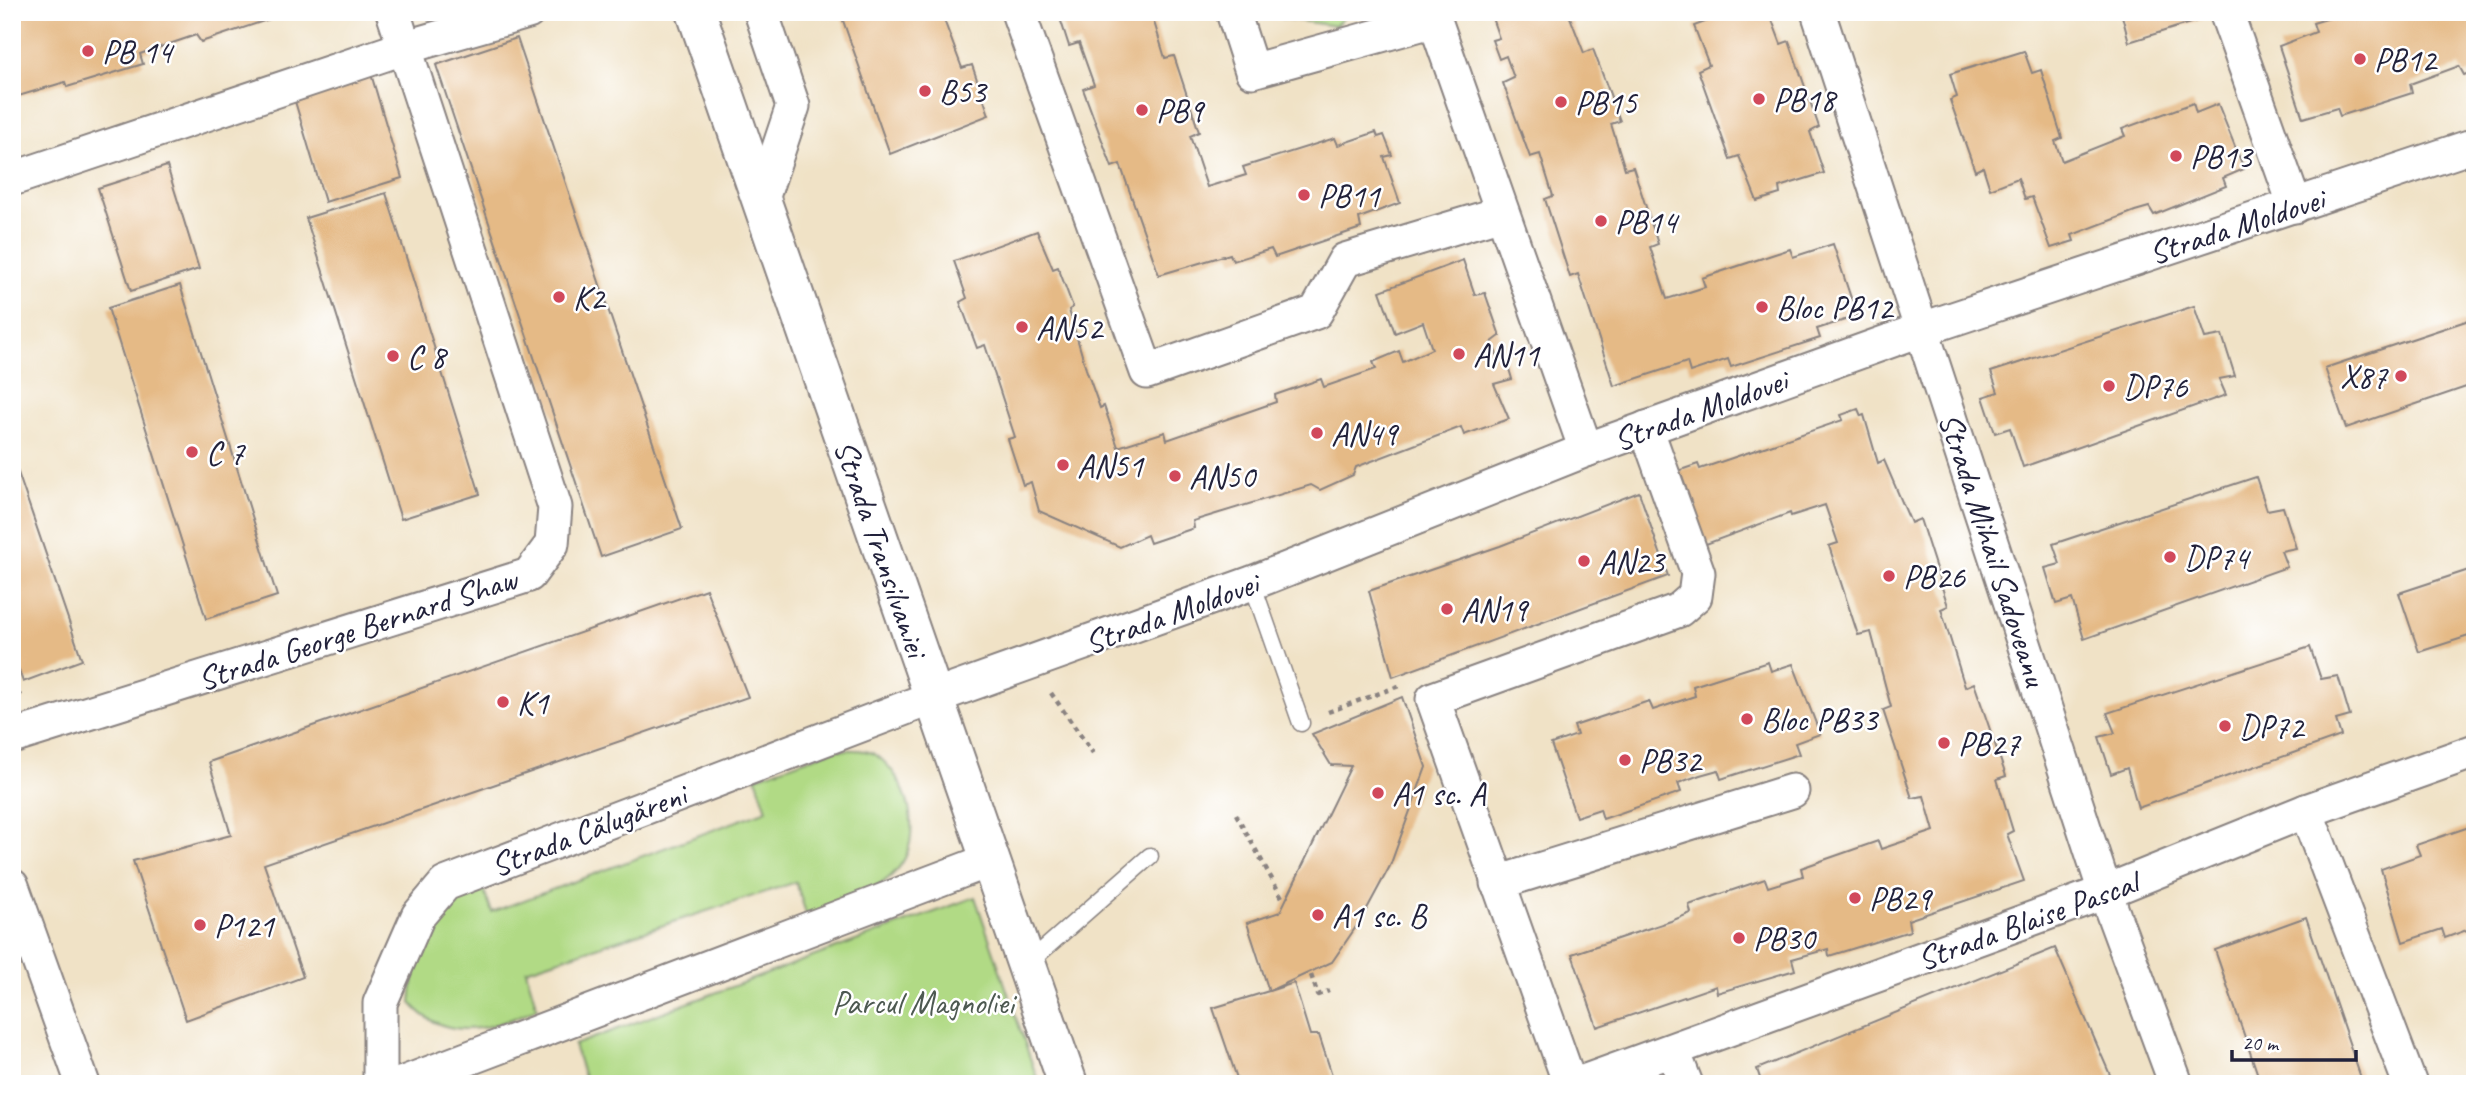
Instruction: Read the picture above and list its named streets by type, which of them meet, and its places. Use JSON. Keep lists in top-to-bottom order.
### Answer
{
  "streets": {
    "main road": ["Strada Transilvaniei"],
    "street": [
      "Strada Moldovei",
      "Strada Mihail Sadoveanu",
      "Strada George Bernard Shaw",
      "Strada Călugăreni",
      "Strada Blaise Pascal"
    ]
  },
  "crossings": [
    ["Strada Moldovei", "Strada Transilvaniei"],
    ["Strada Moldovei", "Strada Mihail Sadoveanu"],
    ["Strada Moldovei", "Strada Călugăreni"],
    ["Strada Transilvaniei", "Strada Călugăreni"],
    ["Strada Mihail Sadoveanu", "Strada Blaise Pascal"]
  ],
  "parks": ["Parcul Magnoliei"],
  "places": [
    "PB 14",
    "PB12",
    "B53",
    "PB18",
    "PB15",
    "PB9",
    "PB13",
    "PB11",
    "PB14",
    "K2",
    "Bloc PB12",
    "AN52",
    "AN11",
    "C 8",
    "X87",
    "DP76",
    "AN49",
    "C 7",
    "AN51",
    "AN50",
    "DP74",
    "AN23",
    "PB26",
    "AN19",
    "K1",
    "Bloc PB33",
    "DP72",
    "PB27",
    "PB32",
    "A1 sc. A",
    "PB29",
    "A1 sc. B",
    "P121",
    "PB30"
  ],
  "scale_bar": "20 m"
}
